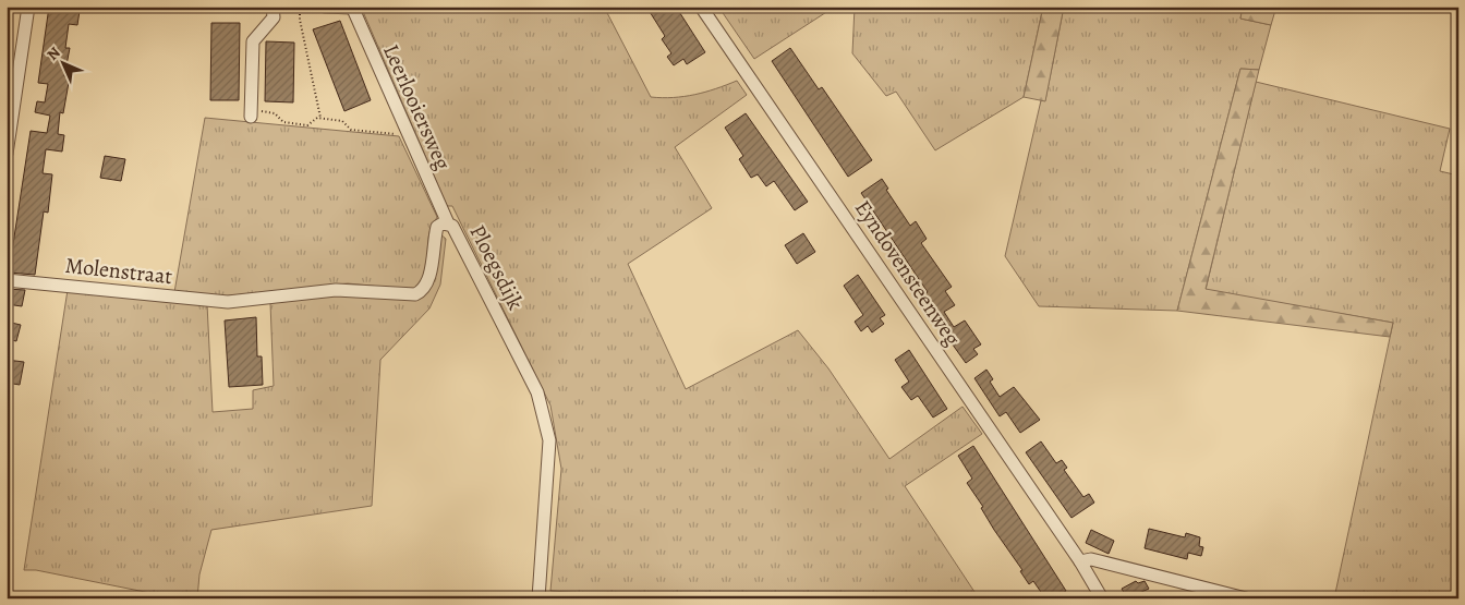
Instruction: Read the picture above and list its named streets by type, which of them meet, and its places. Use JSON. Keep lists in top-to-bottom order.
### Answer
{
  "streets": {
    "street": [
      "Leerlooiersweg",
      "Ploegsdijk",
      "Molenstraat",
      "Eyndovensteenweg"
    ]
  },
  "crossings": [
    ["Leerlooiersweg", "Ploegsdijk"],
    ["Ploegsdijk", "Molenstraat"]
  ],
  "north": "top left"
}
